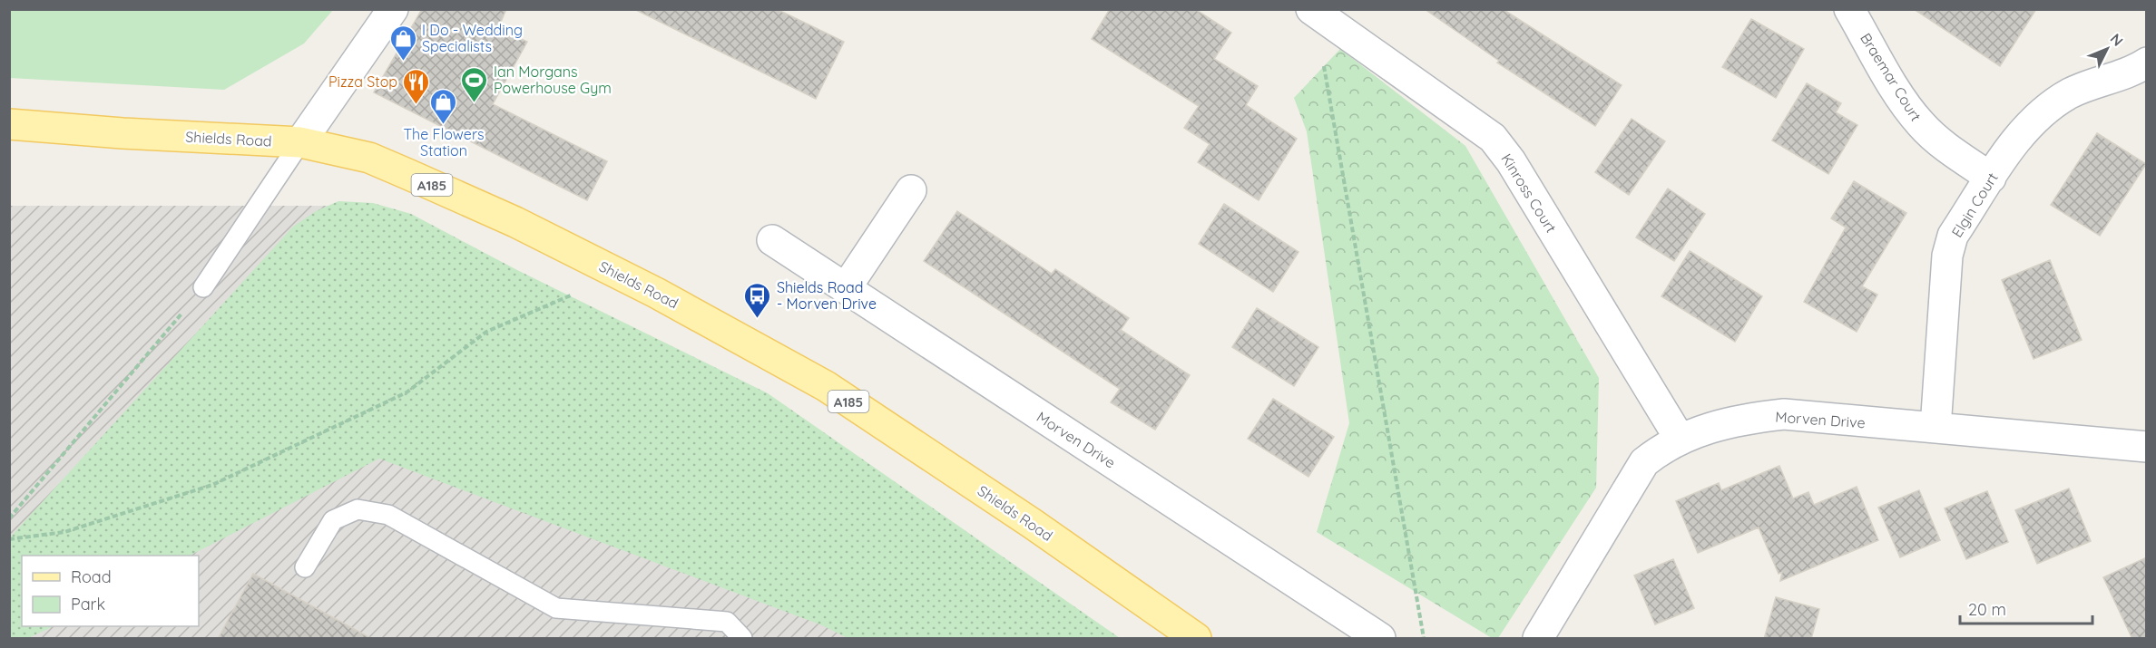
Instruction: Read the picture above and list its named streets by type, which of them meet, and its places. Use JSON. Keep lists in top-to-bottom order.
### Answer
{
  "streets": {
    "main road": ["Shields Road", "A185"],
    "street": [
      "Braemar Court",
      "Kinross Court",
      "Elgin Court",
      "Morven Drive"
    ]
  },
  "crossings": [
    ["Braemar Court", "Elgin Court"],
    ["Kinross Court", "Morven Drive"],
    ["Elgin Court", "Morven Drive"]
  ],
  "places": {
    "shop": ["I Do - Wedding Specialists", "The Flowers Station"],
    "sports": ["Ian Morgans Powerhouse Gym"],
    "restaurant": ["Pizza Stop"],
    "bus stop": ["Shields Road - Morven Drive"]
  },
  "legend": ["Road", "Park"],
  "scale_bar": "20 m",
  "north": "top right"
}
